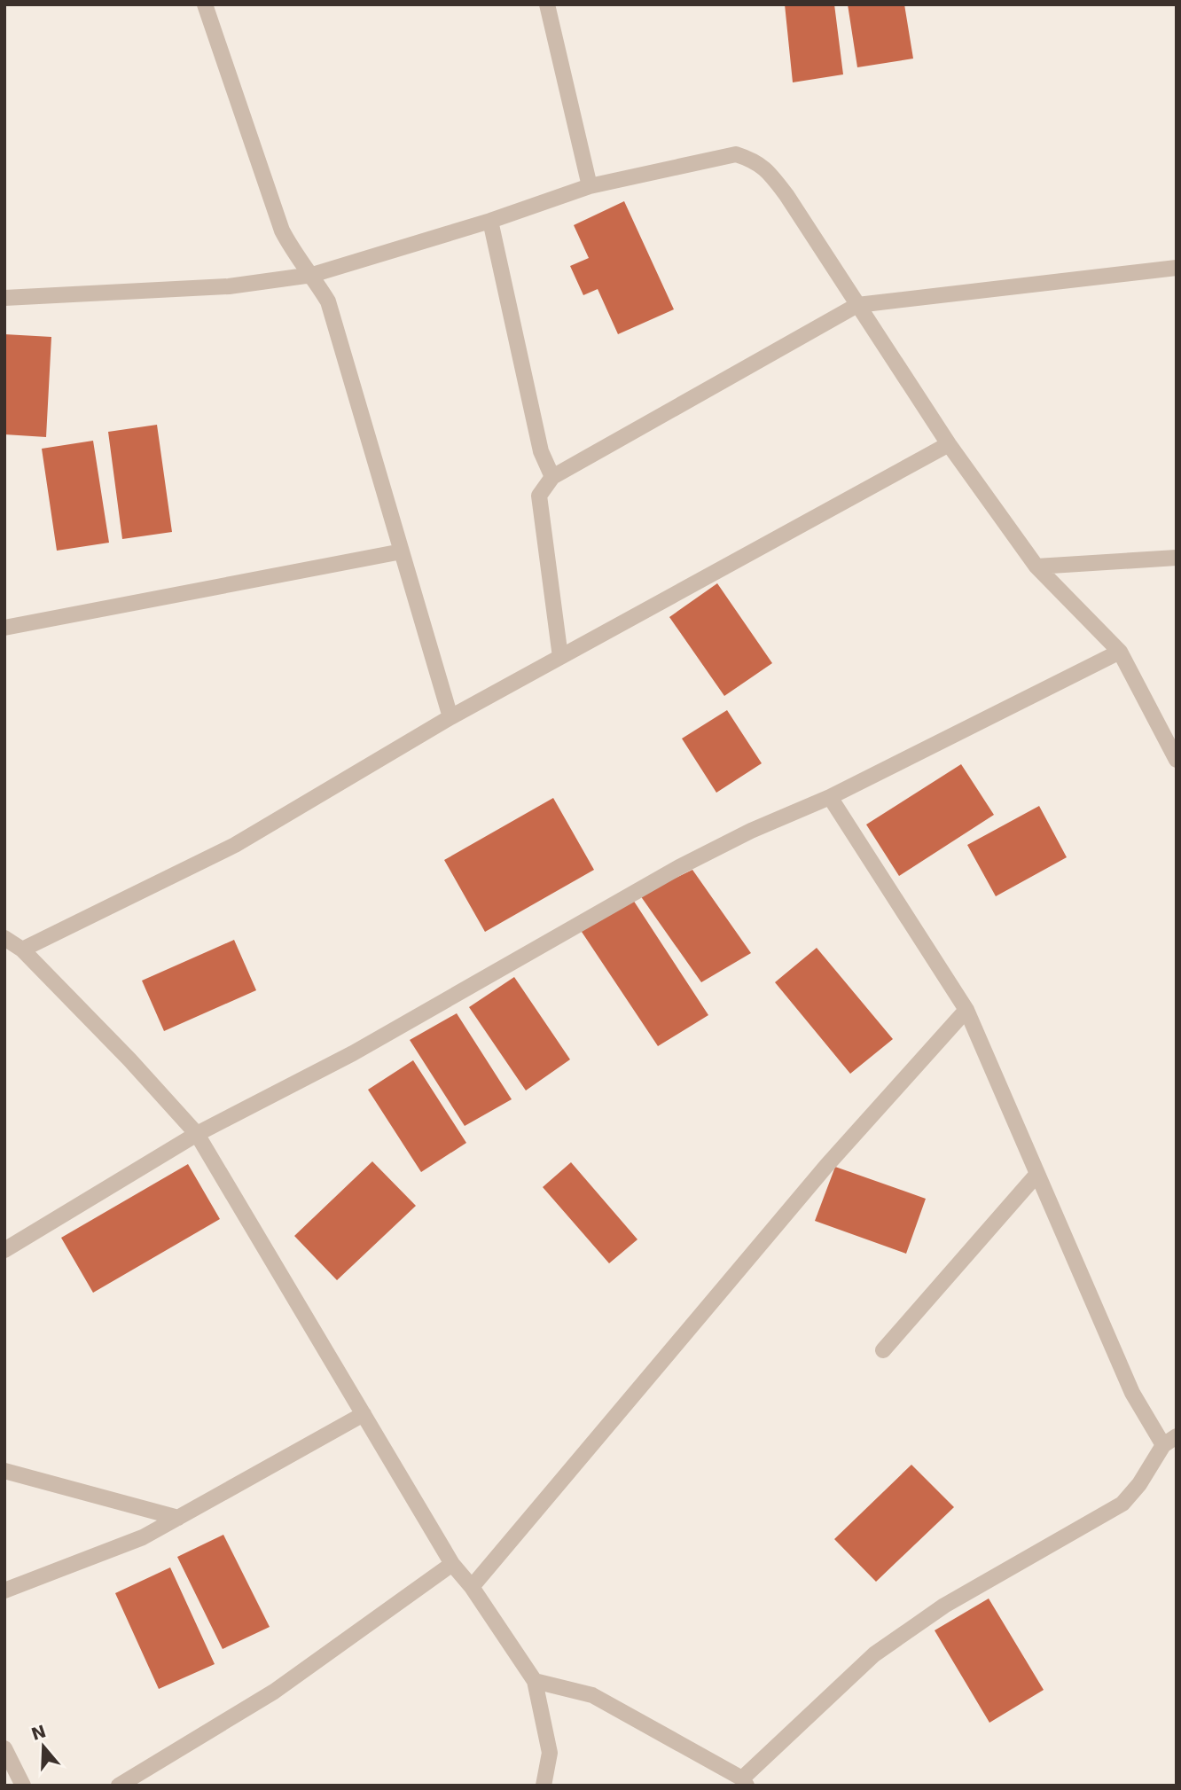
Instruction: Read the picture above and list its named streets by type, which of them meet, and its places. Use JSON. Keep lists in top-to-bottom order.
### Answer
{
  "north": "top"
}
